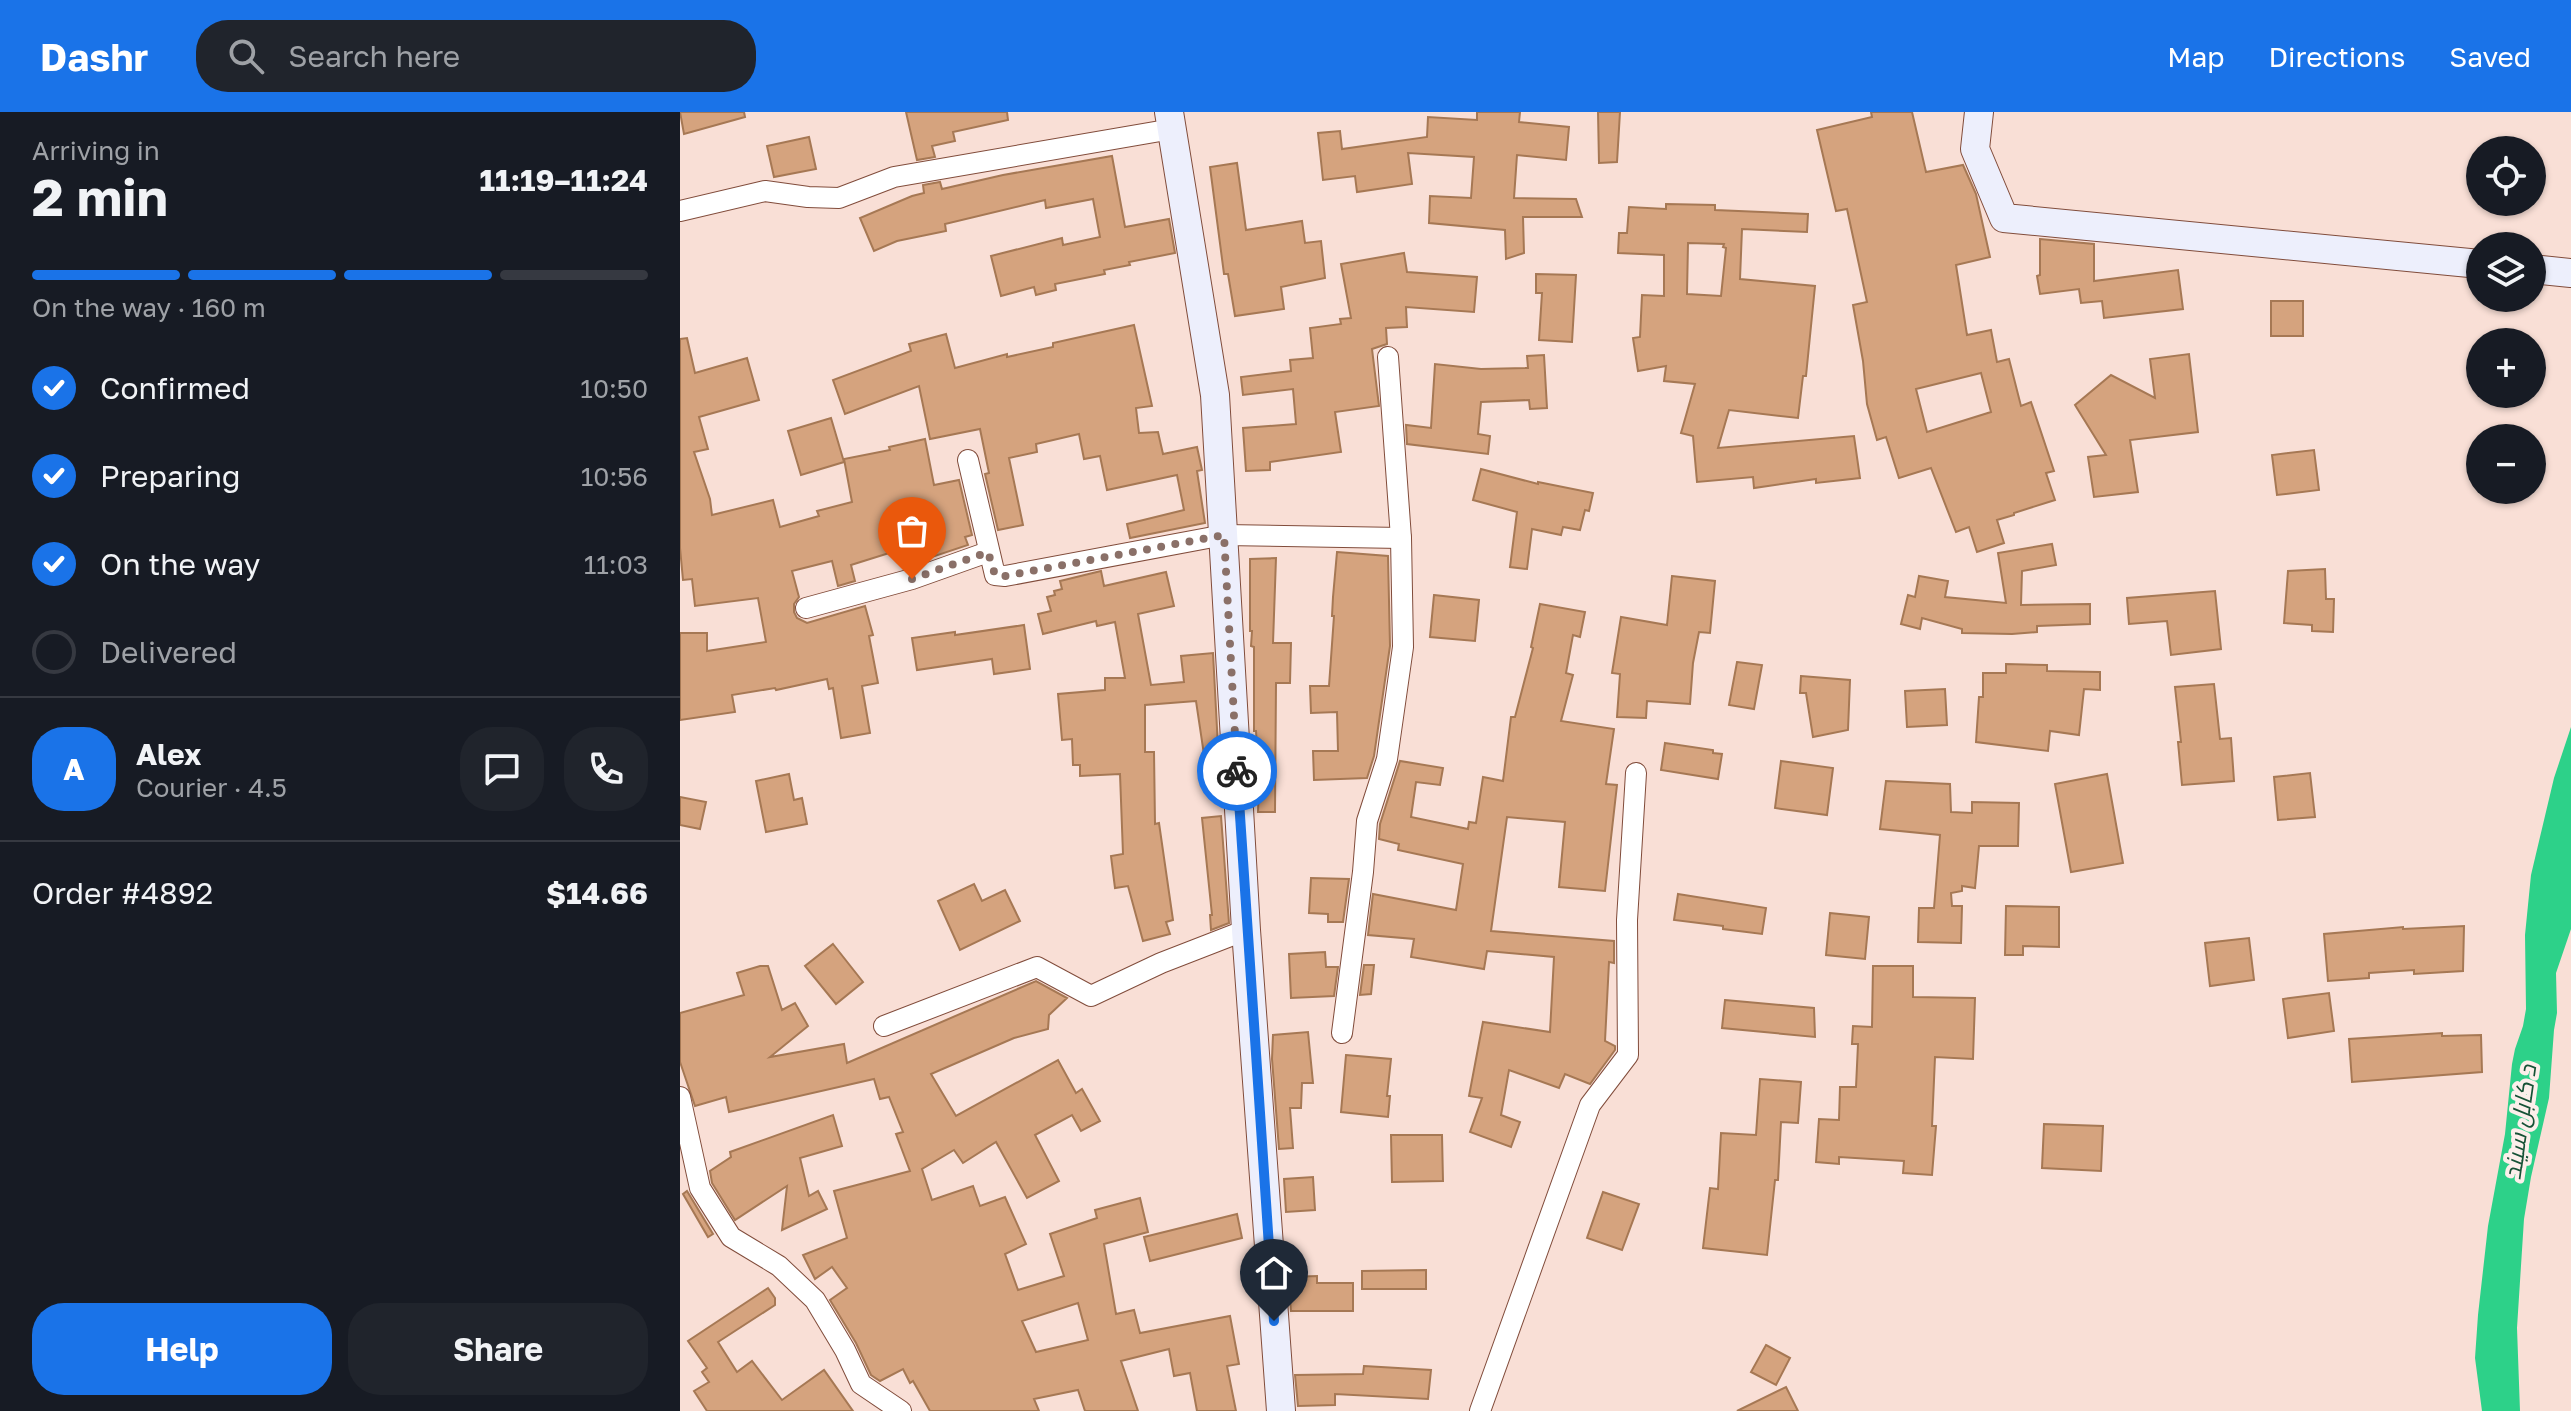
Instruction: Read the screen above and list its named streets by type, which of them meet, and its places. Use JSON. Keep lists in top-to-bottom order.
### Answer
{
  "water": ["د کابل سيند"],
  "page": {
    "header": "Dashr",
    "search": "Search here",
    "nav": ["Map", "Directions", "Saved"],
    "heading": ["2 min", "Arriving in", "11:19–11:24"],
    "panel": [
      "Alex",
      "Courier · 4.5",
      "Order #4892",
      "$14.66"
    ],
    "map_buttons": ["+", "−"],
    "bar": "On the way · 160 m",
    "list": [
      ["Confirmed", "10:50"],
      ["Preparing", "10:56"],
      ["On the way", "11:03"],
      "Delivered"
    ],
    "round": "A",
    "buttons": ["Help", "Share"]
  }
}
